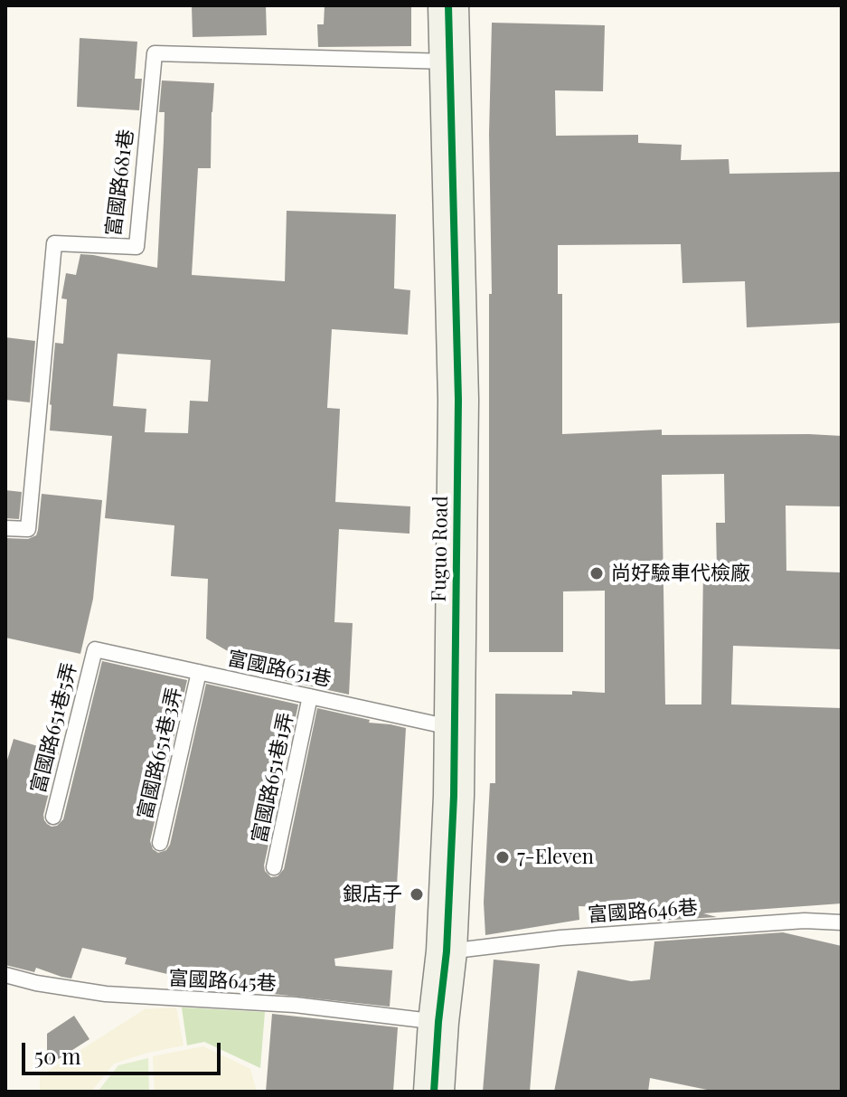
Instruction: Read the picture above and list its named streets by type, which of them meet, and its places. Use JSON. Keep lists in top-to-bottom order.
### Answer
{
  "streets": {
    "street": ["Fuguo Road"],
    "lane": [
      "富國路681巷",
      "富國路651巷",
      "富國路651巷5弄",
      "富國路651巷3弄",
      "富國路651巷1弄",
      "富國路646巷",
      "富國路645巷"
    ]
  },
  "crossings": [
    ["富國路681巷", "Fuguo Road"],
    ["Fuguo Road", "富國路651巷"],
    ["Fuguo Road", "富國路646巷"],
    ["Fuguo Road", "富國路645巷"],
    ["富國路651巷", "富國路651巷5弄"],
    ["富國路651巷", "富國路651巷3弄"],
    ["富國路651巷", "富國路651巷1弄"]
  ],
  "places": ["尚好驗車代檢廠", "7-Eleven", "銀店子"],
  "scale_bar": "50 m"
}
